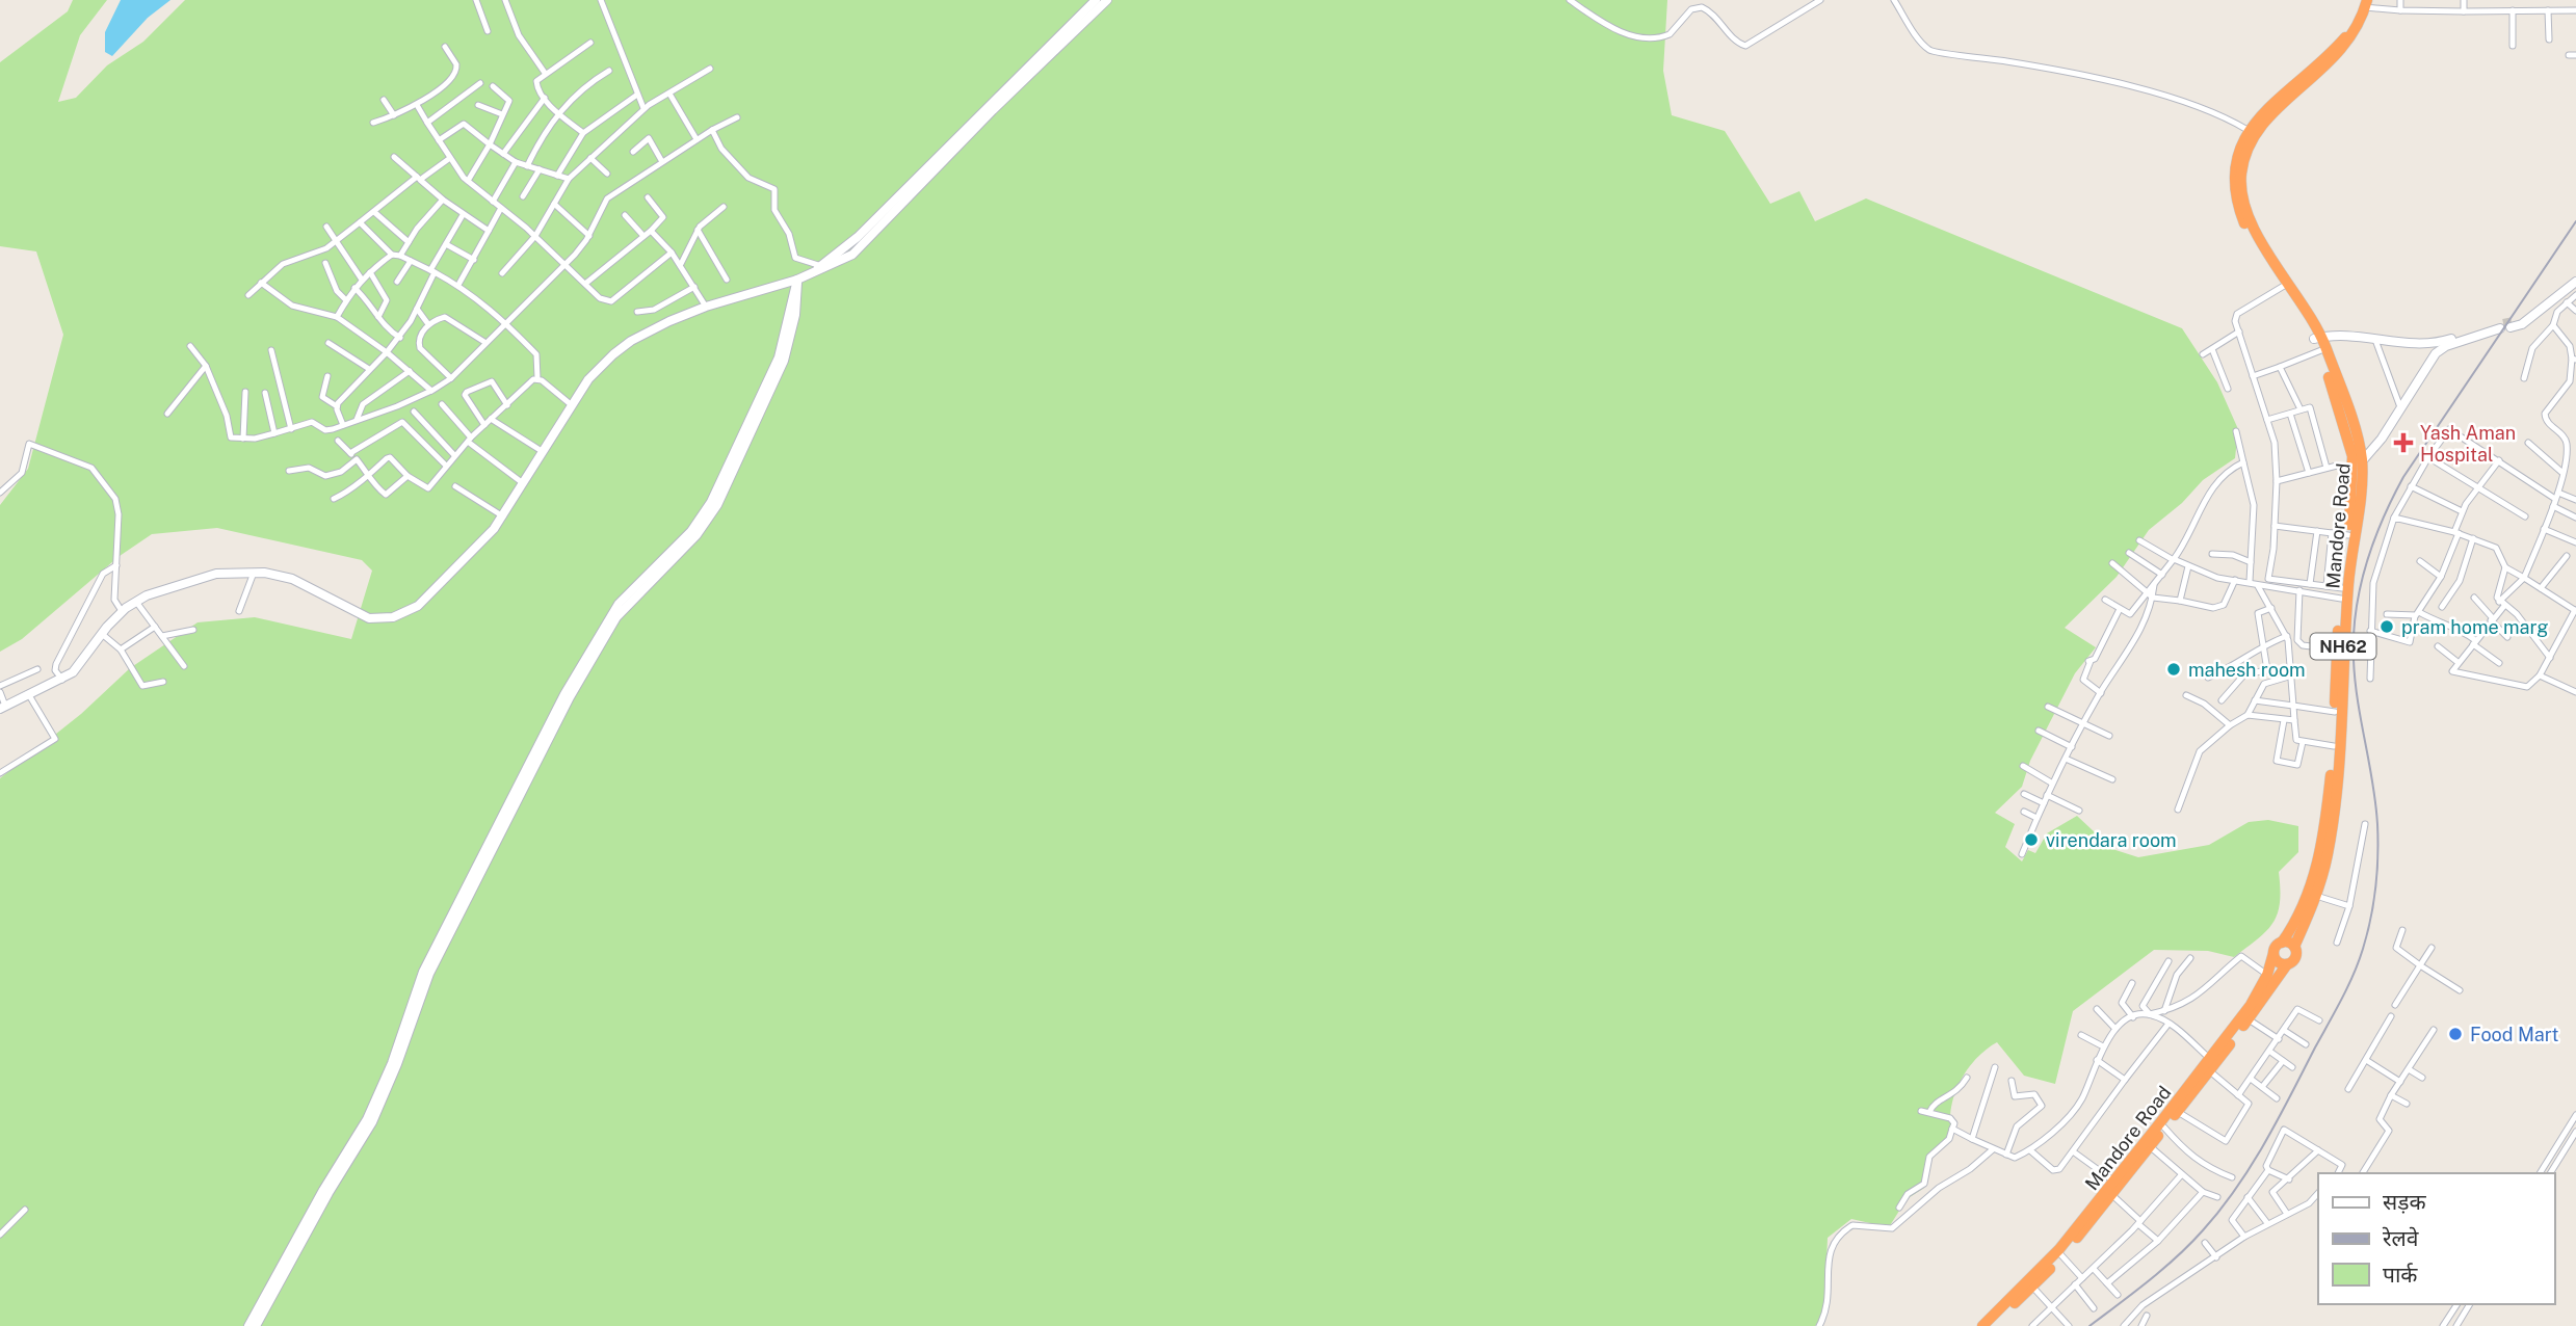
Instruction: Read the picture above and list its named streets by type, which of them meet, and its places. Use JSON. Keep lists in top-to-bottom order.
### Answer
{
  "streets": {
    "highway": ["Mandore Road", "NH62"]
  },
  "crossings": [
    ["Mandore Road", "NH62"]
  ],
  "places": {
    "health": ["Yash Aman Hospital"],
    "other": [
      "pram home marg",
      "mahesh room",
      "virendara room",
      "Food Mart"
    ]
  },
  "legend": ["सड़क", "रेलवे", "पार्क"]
}
